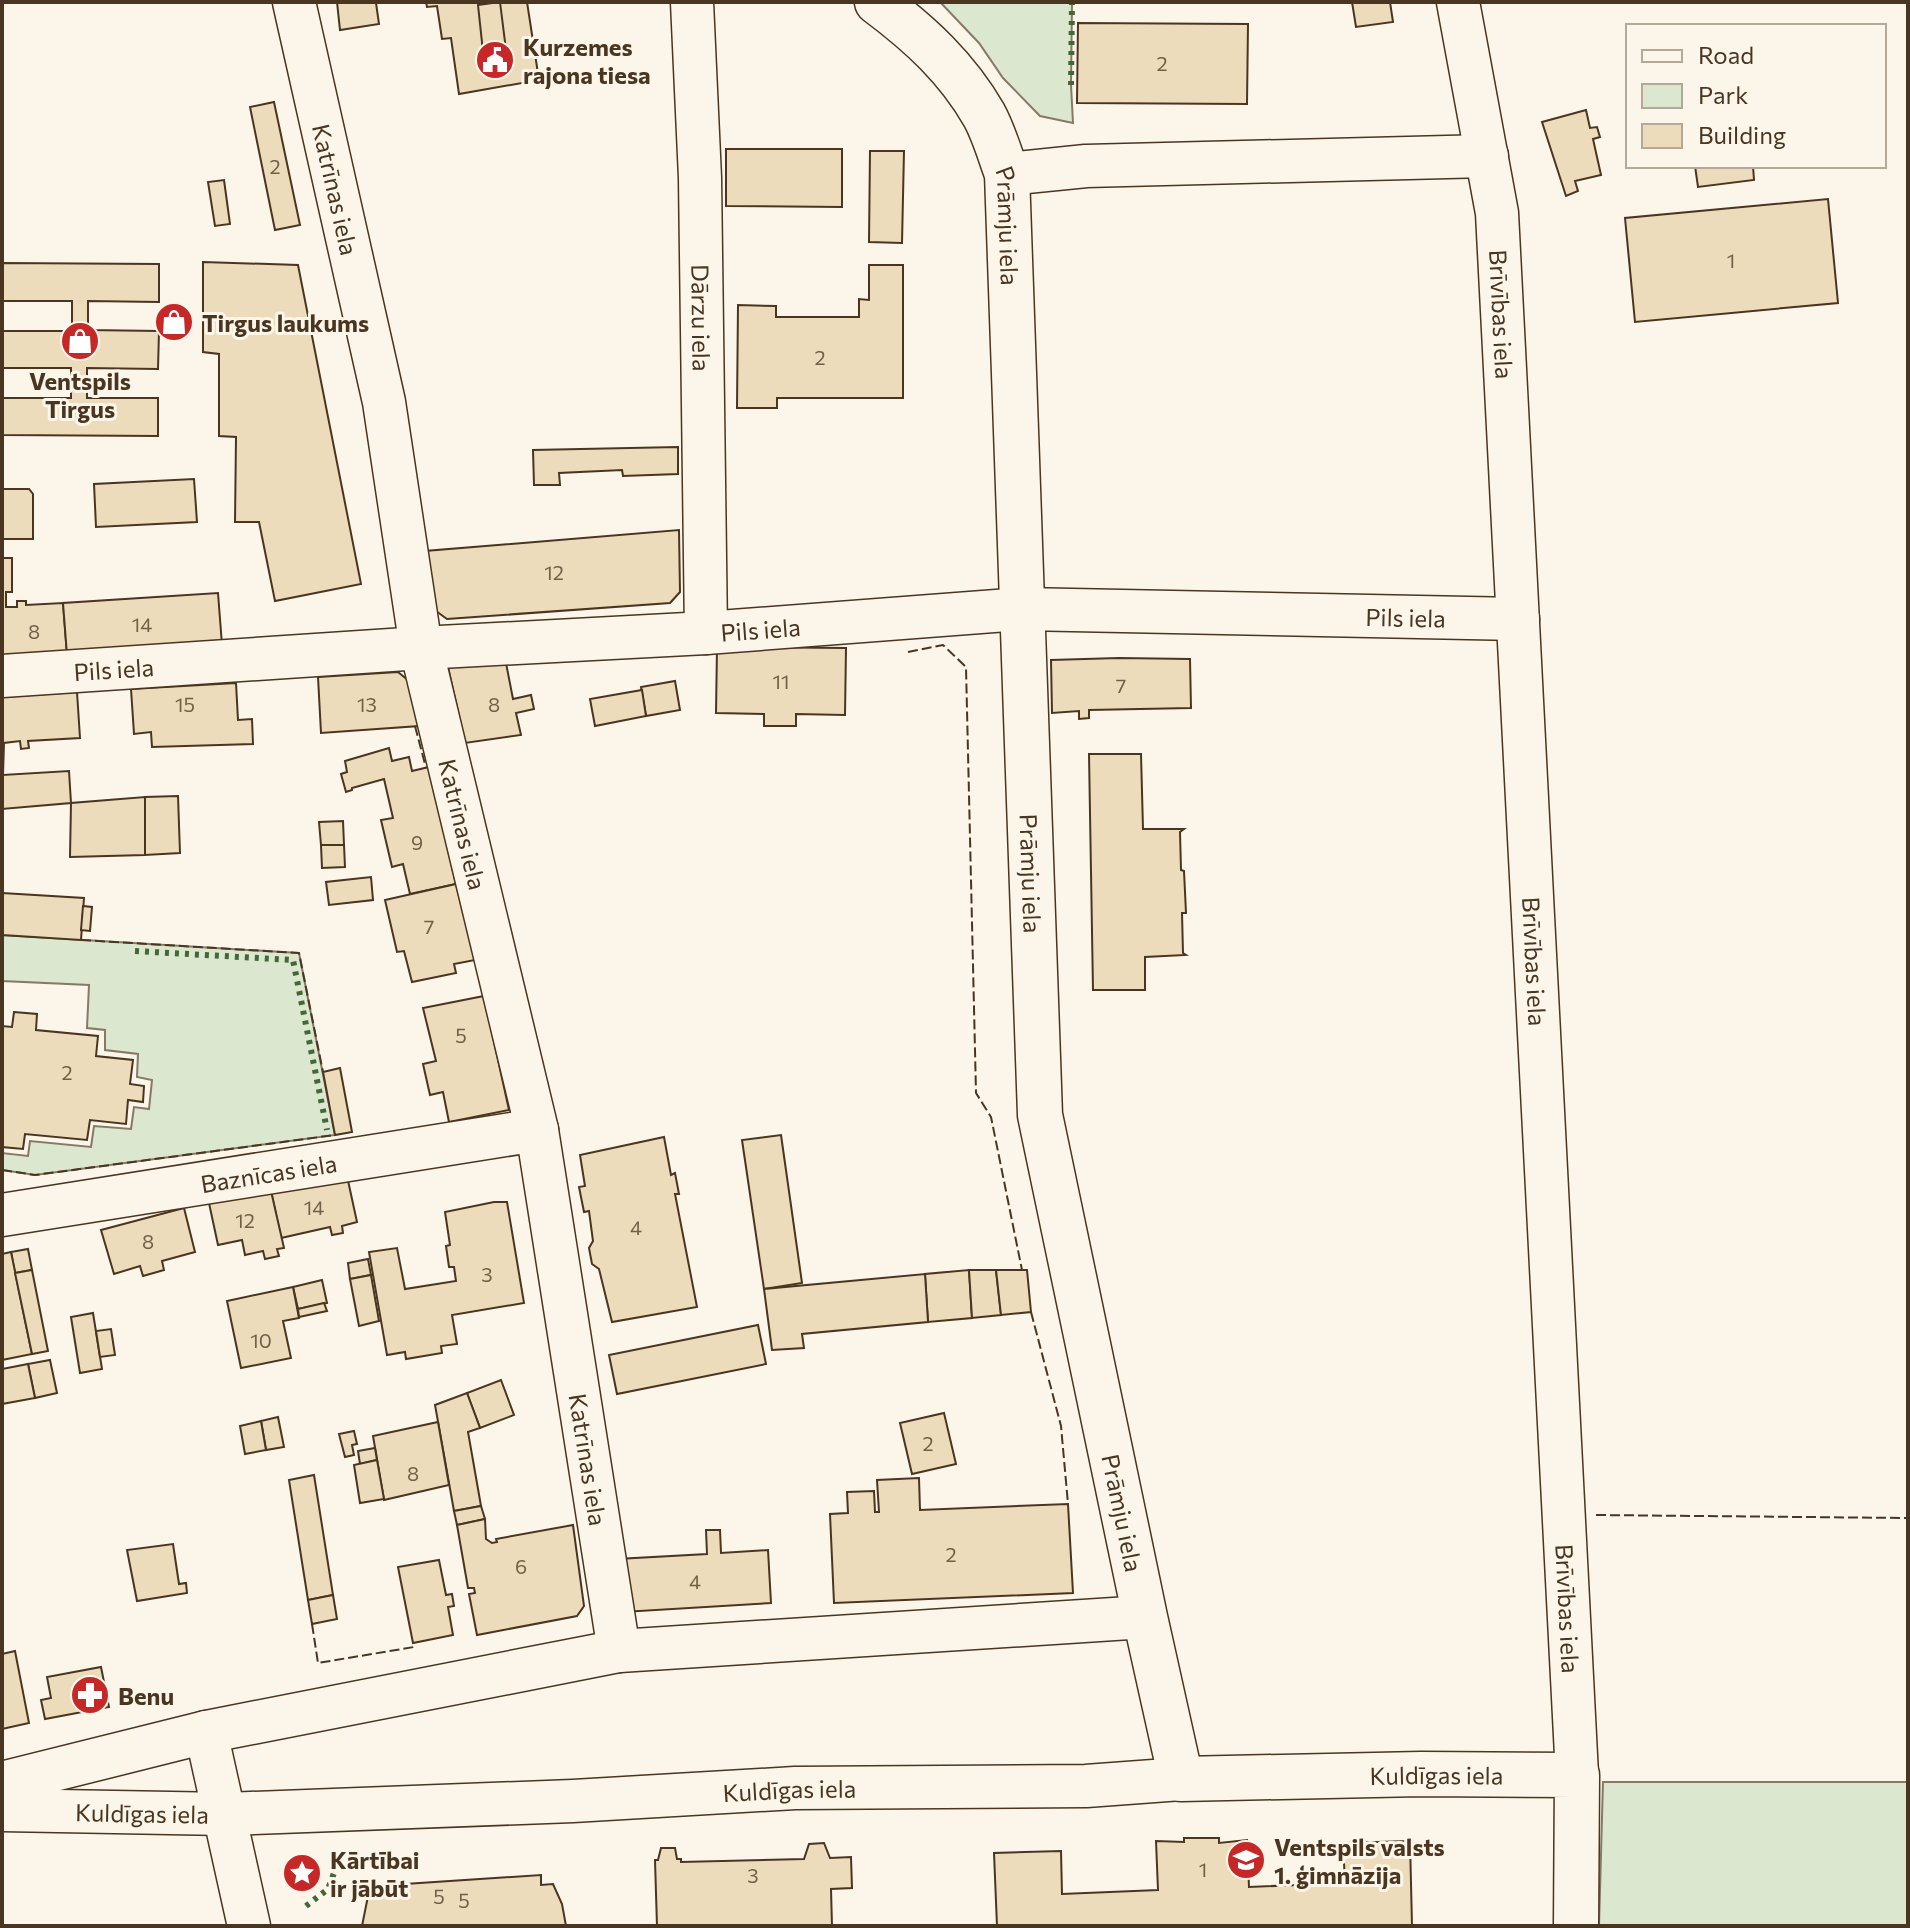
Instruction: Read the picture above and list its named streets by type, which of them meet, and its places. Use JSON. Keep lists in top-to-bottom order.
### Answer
{
  "streets": {
    "main road": ["Prāmju iela", "Brīvības iela", "Kuldīgas iela"],
    "street": [
      "Katrīnas iela",
      "Dārzu iela",
      "Pils iela",
      "Baznīcas iela"
    ]
  },
  "crossings": [
    ["Katrīnas iela", "Pils iela"],
    ["Katrīnas iela", "Baznīcas iela"],
    ["Katrīnas iela", "Kuldīgas iela"],
    ["Prāmju iela", "Pils iela"],
    ["Prāmju iela", "Kuldīgas iela"],
    ["Brīvības iela", "Pils iela"],
    ["Brīvības iela", "Kuldīgas iela"],
    ["Dārzu iela", "Pils iela"]
  ],
  "places": {
    "public building": ["Kurzemes rajona tiesa"],
    "shop": ["Tirgus laukums", "Ventspils Tirgus"],
    "pharmacy": ["Benu"],
    "school or university": ["Ventspils valsts 1. ģimnāzija"],
    "place": ["Kārtībai ir jābūt"]
  },
  "house_numbers": [
    "2",
    "2",
    "1",
    "2",
    "12",
    "14",
    "8",
    "11",
    "7",
    "15",
    "13",
    "8",
    "9",
    "7",
    "5",
    "2",
    "14",
    "12",
    "4",
    "8",
    "3",
    "10",
    "2",
    "8",
    "2",
    "6",
    "4",
    "1",
    "3",
    "5",
    "5"
  ],
  "legend": ["Road", "Park", "Building"]
}
